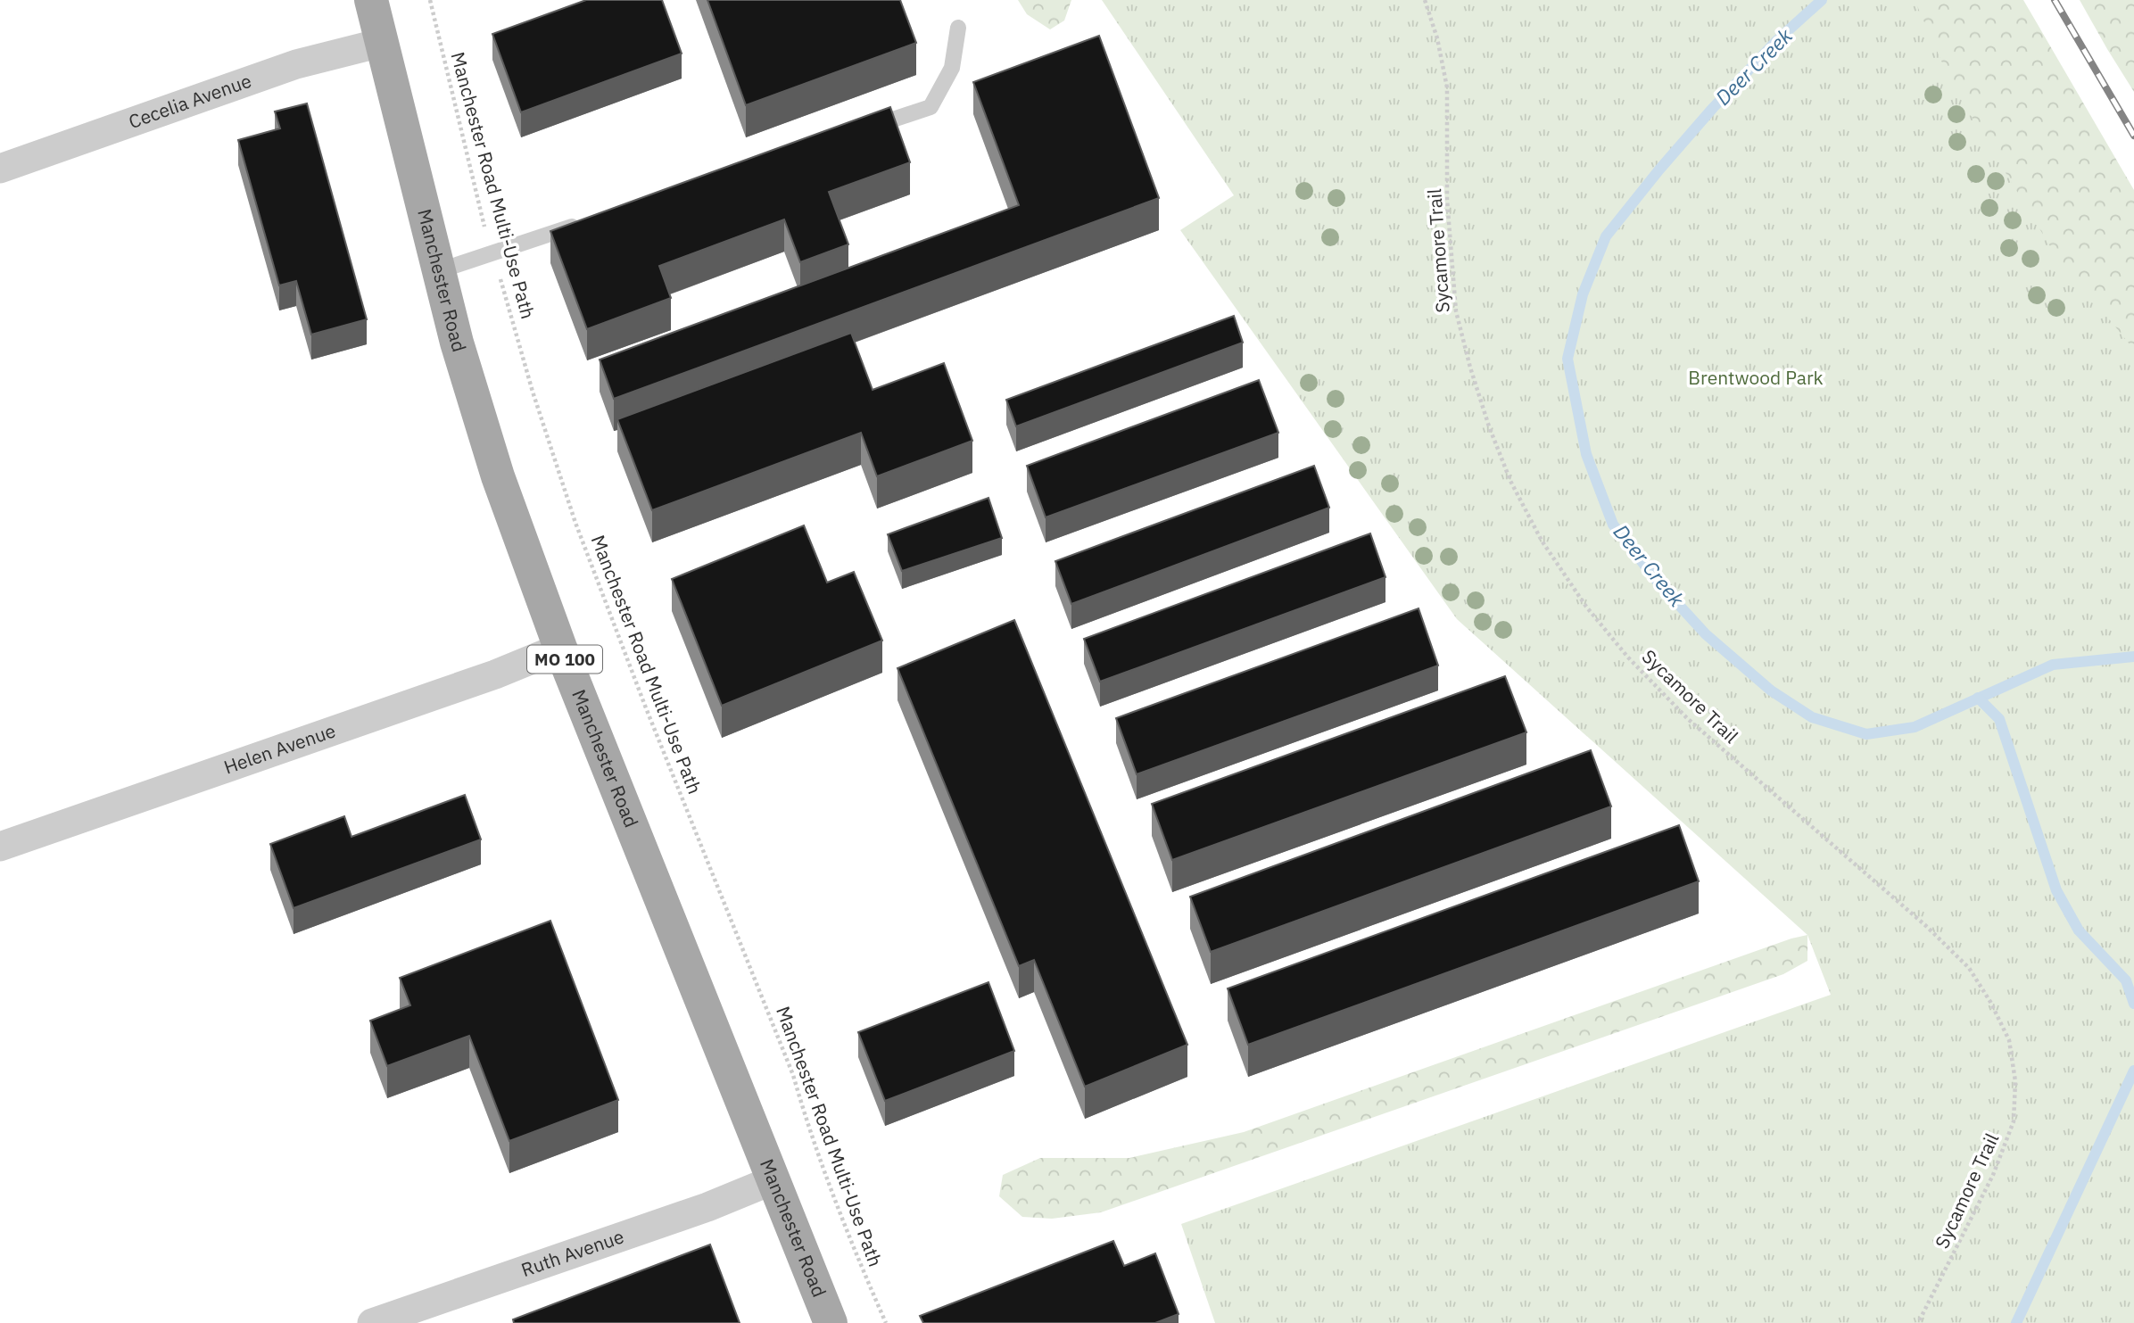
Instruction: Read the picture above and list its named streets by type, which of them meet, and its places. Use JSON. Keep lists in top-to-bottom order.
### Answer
{
  "streets": {
    "main road": ["Manchester Road", "MO 100"],
    "street": ["Cecelia Avenue", "Helen Avenue", "Ruth Avenue"],
    "path": ["Manchester Road Multi-Use Path", "Sycamore Trail"]
  },
  "crossings": [
    ["Cecelia Avenue", "Manchester Road"],
    ["Manchester Road", "Helen Avenue"],
    ["Manchester Road", "Ruth Avenue"]
  ],
  "water": ["Deer Creek"],
  "parks": ["Brentwood Park"]
}
